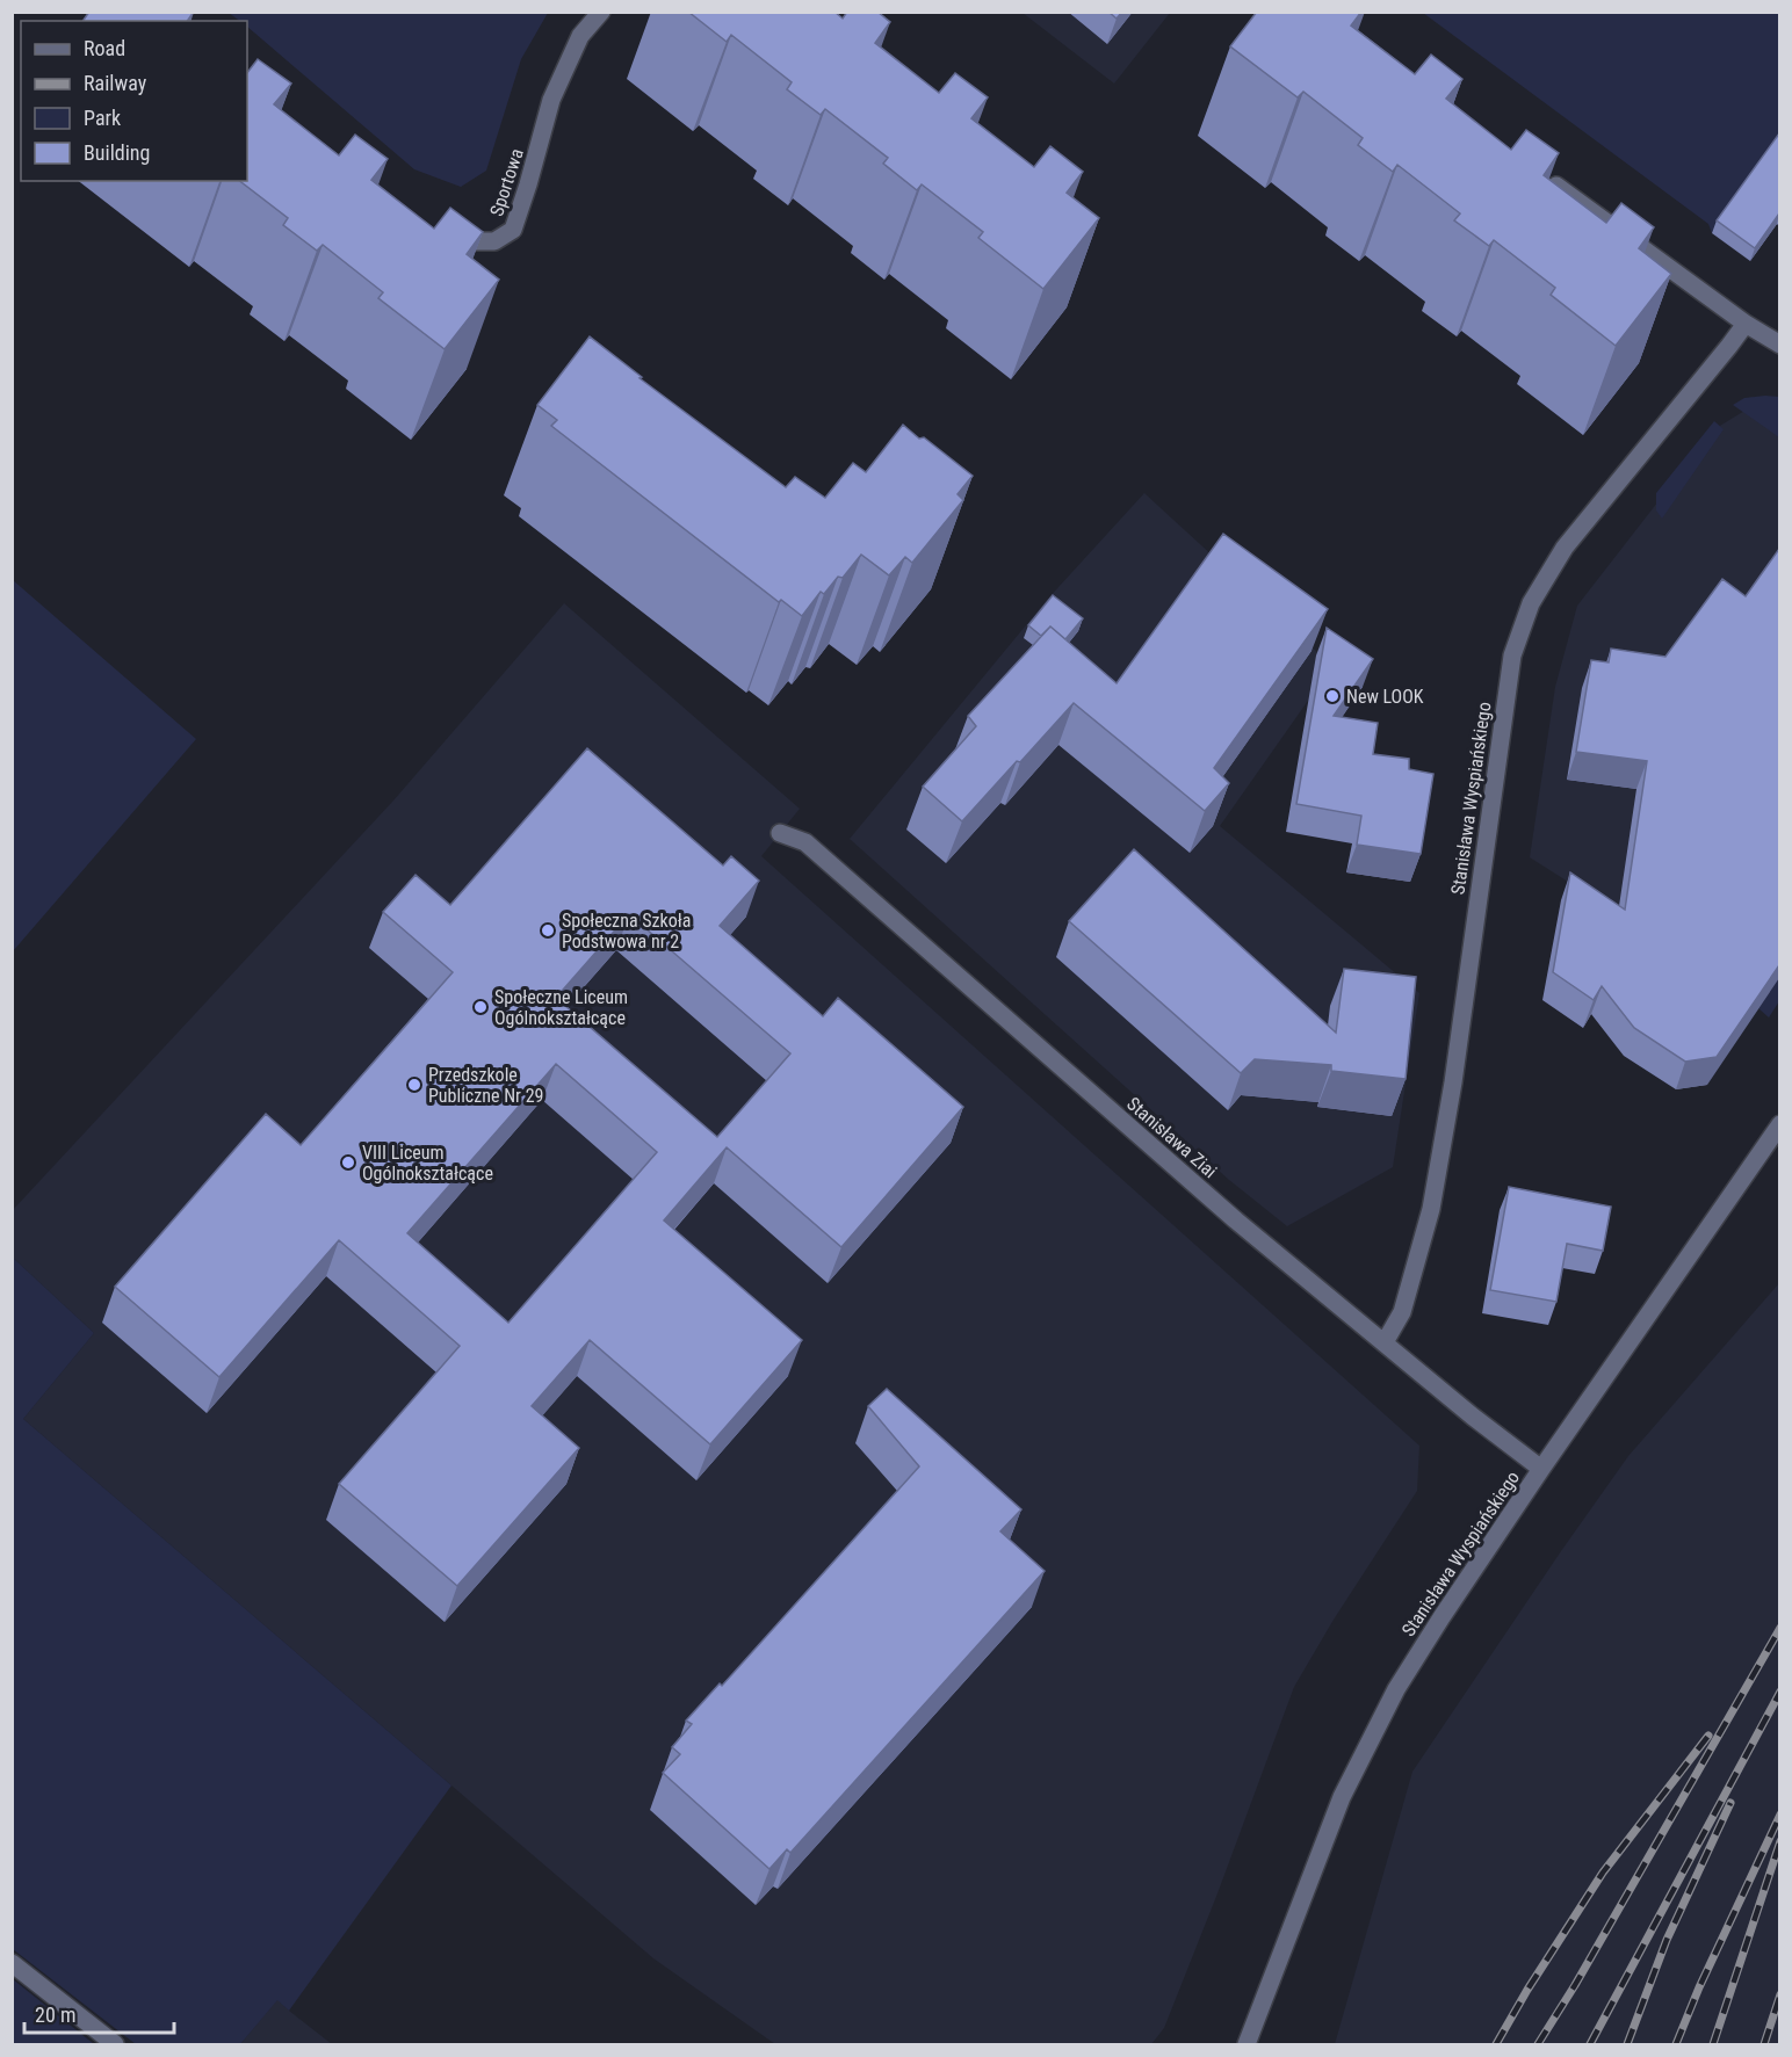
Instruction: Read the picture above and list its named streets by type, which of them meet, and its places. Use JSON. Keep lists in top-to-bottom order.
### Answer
{
  "streets": {
    "street": ["Sportowa", "Stanisława Wyspiańskiego", "Stanisława Ziai"]
  },
  "crossings": [
    ["Stanisława Wyspiańskiego", "Stanisława Ziai"]
  ],
  "places": [
    "New LOOK",
    "Społeczna Szkoła Podstwowa nr 2",
    "Społeczne Liceum Ogólnokształcące",
    "Przedszkole Publiczne Nr 29",
    "VIII Liceum Ogólnokształcące"
  ],
  "legend": [
    "Road",
    "Railway",
    "Park",
    "Building"
  ],
  "scale_bar": "20 m"
}
